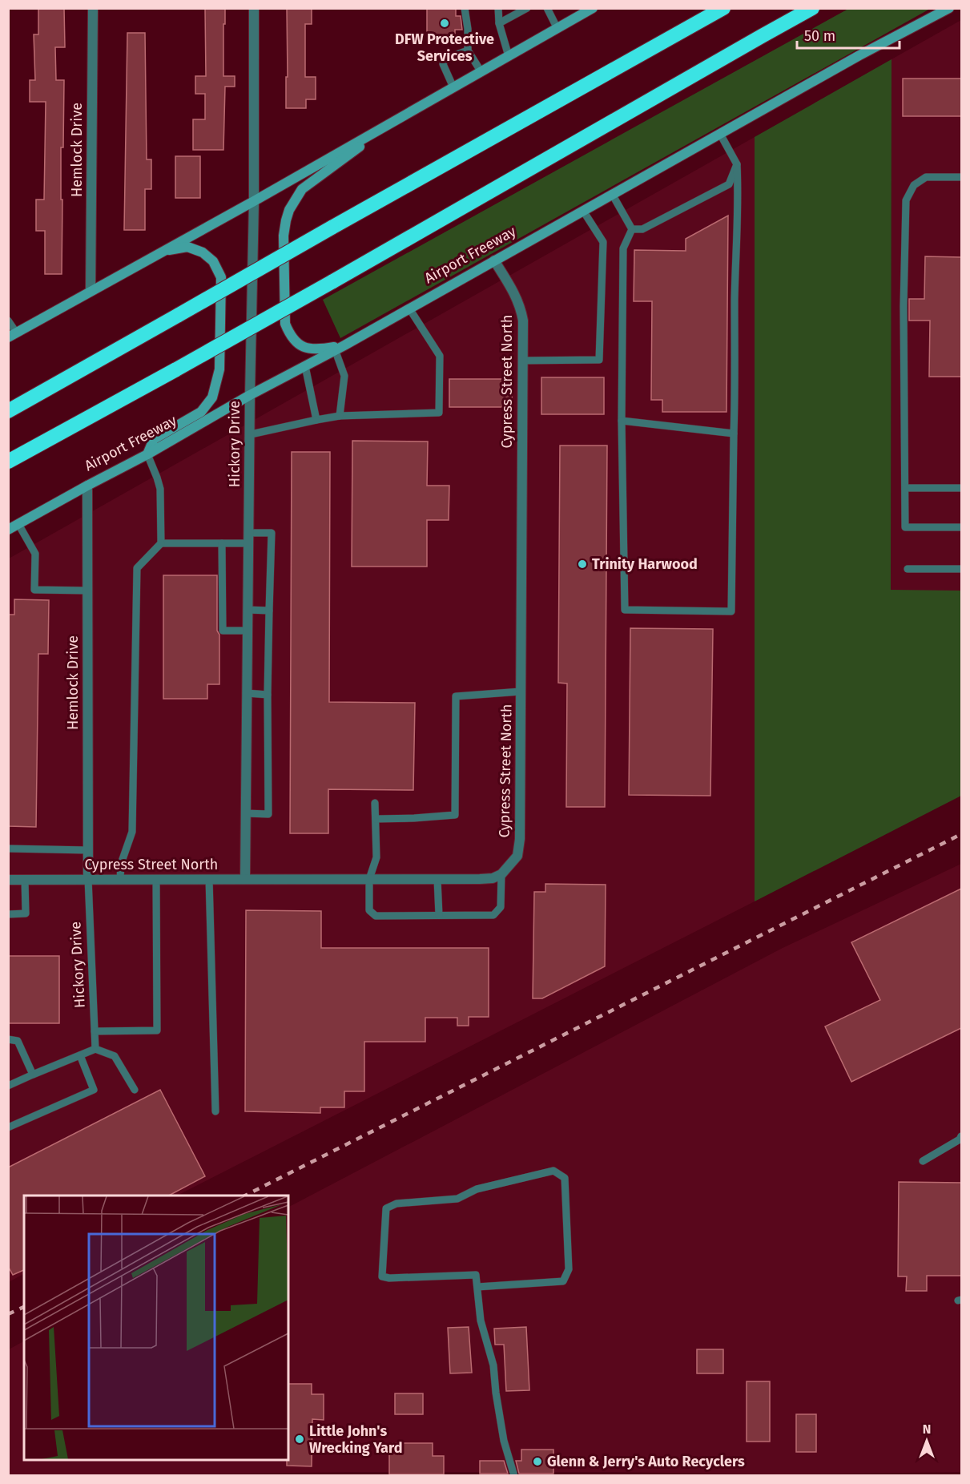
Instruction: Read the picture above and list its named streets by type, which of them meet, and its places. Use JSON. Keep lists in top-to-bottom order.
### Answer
{
  "streets": {
    "main road": ["Airport Freeway"],
    "street": ["Hemlock Drive", "Cypress Street North", "Hickory Drive"]
  },
  "crossings": [
    ["Hemlock Drive", "Airport Freeway"],
    ["Hemlock Drive", "Cypress Street North"],
    ["Hemlock Drive", "Hickory Drive"],
    ["Airport Freeway", "Cypress Street North"],
    ["Airport Freeway", "Hickory Drive"],
    ["Cypress Street North", "Hickory Drive"]
  ],
  "places": [
    "DFW Protective Services",
    "Trinity Harwood",
    "Little John's Wrecking Yard",
    "Glenn & Jerry's Auto Recyclers"
  ],
  "scale_bar": "50 m",
  "north": "top"
}
